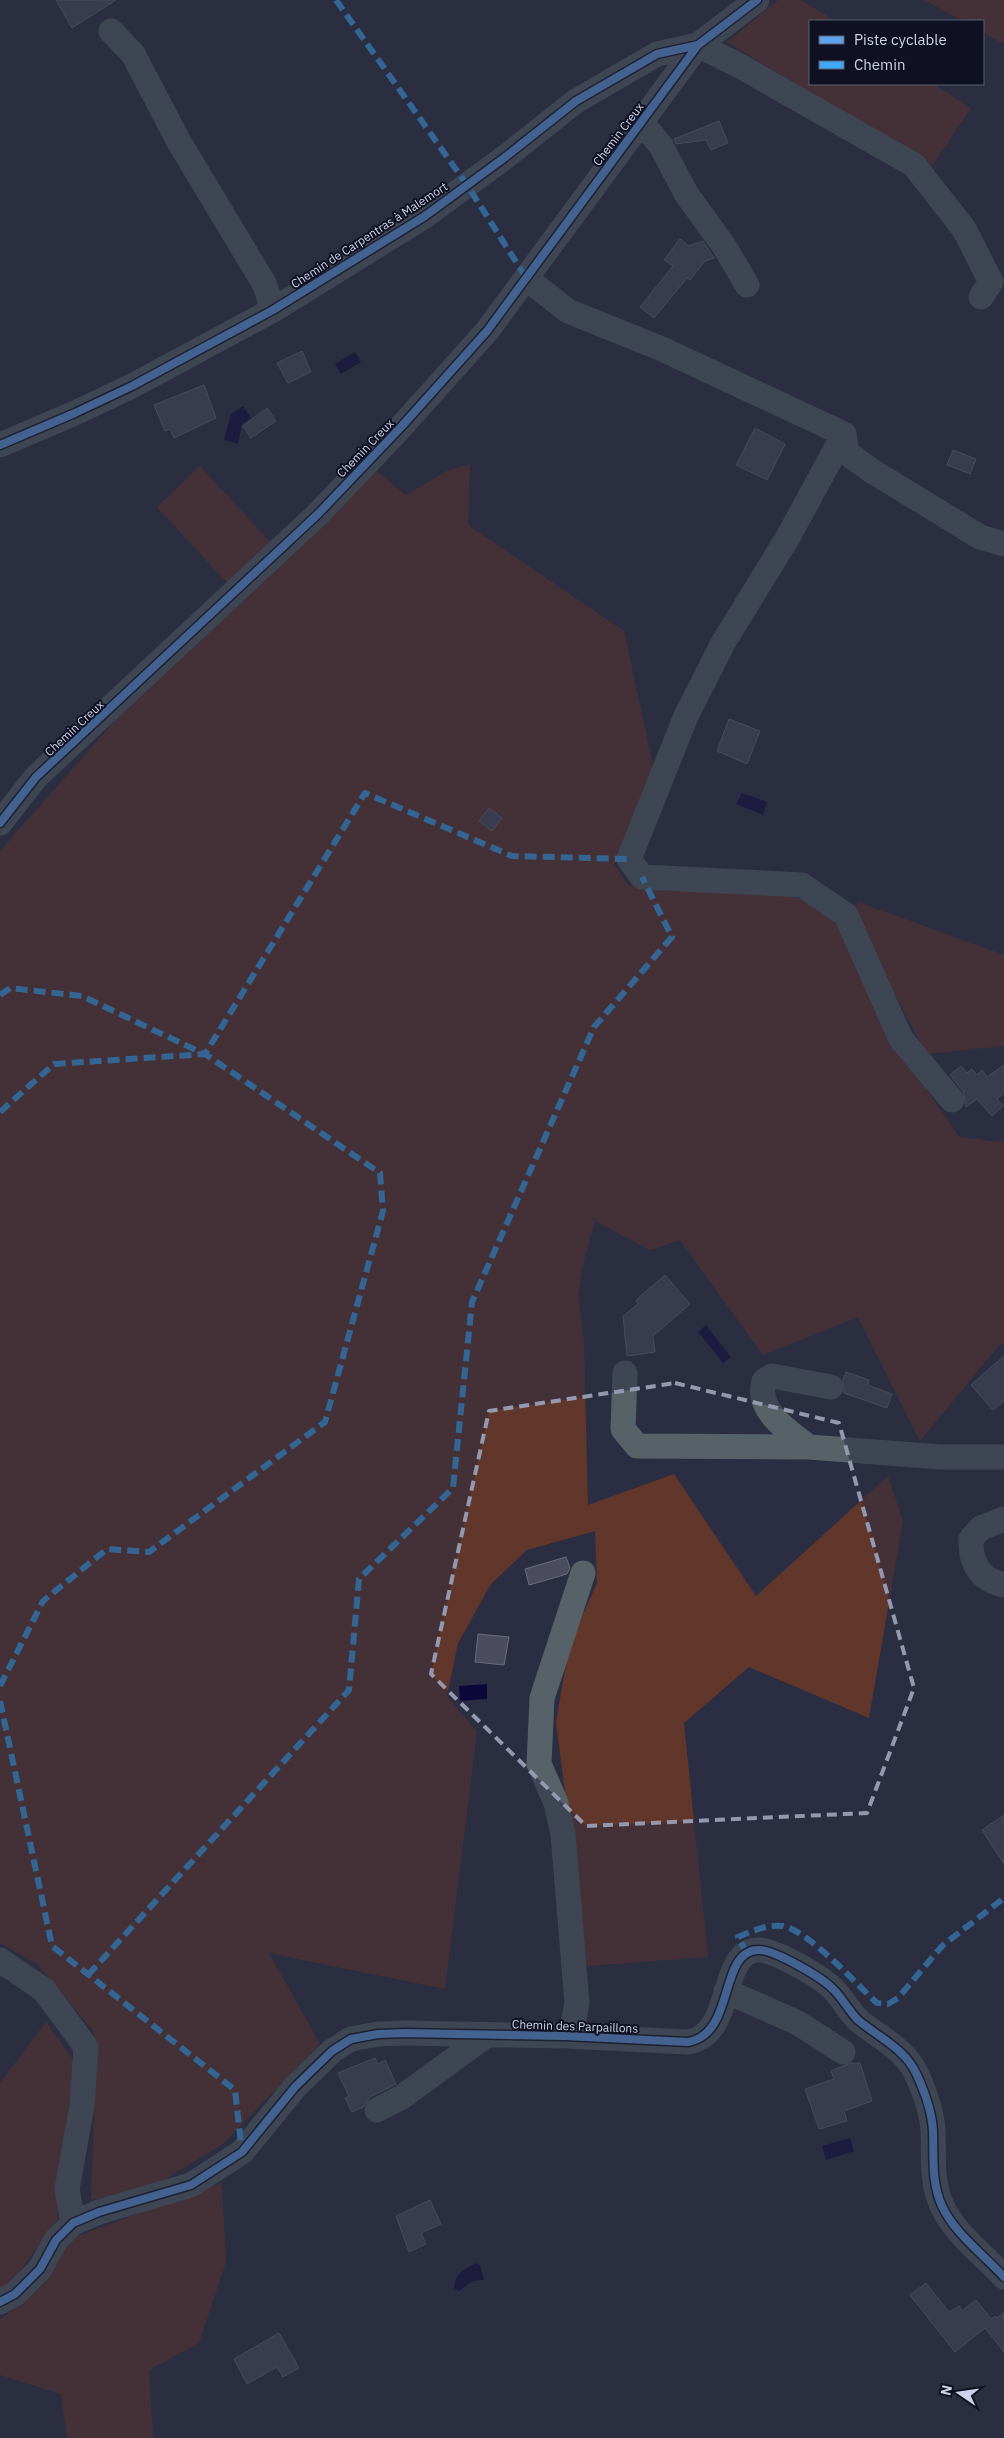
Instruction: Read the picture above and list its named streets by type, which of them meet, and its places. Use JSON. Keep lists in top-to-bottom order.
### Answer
{
  "streets": {
    "street": ["Chemin Creux", "Chemin de Carpentras à Malemort", "Chemin des Parpaillons"]
  },
  "crossings": [
    ["Chemin Creux", "Chemin de Carpentras à Malemort"]
  ],
  "legend": ["Piste cyclable", "Chemin"],
  "north": "left"
}
